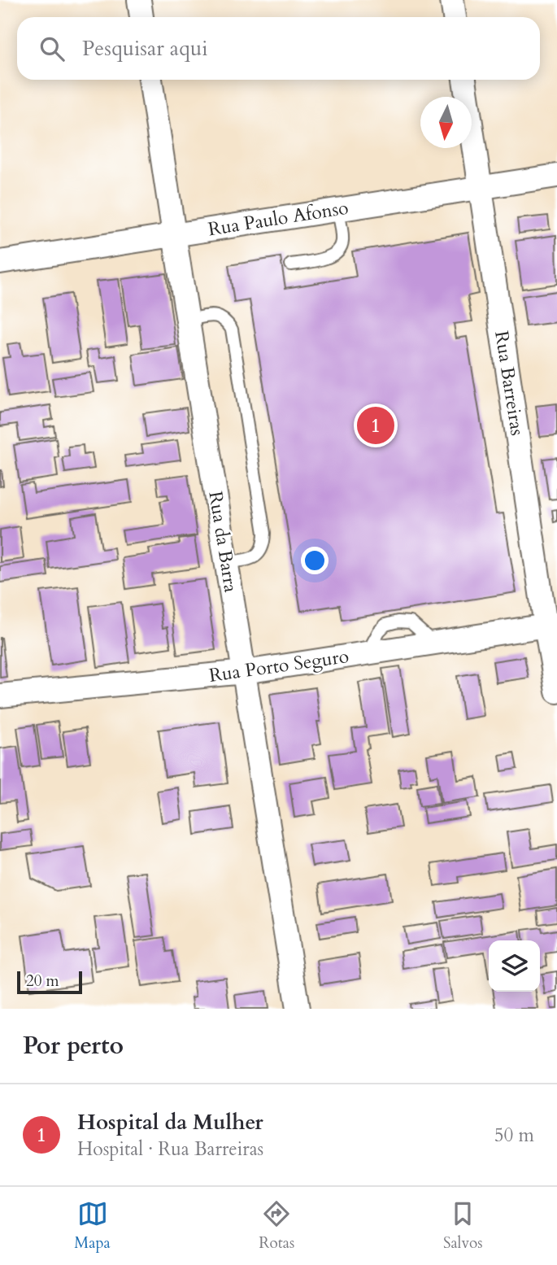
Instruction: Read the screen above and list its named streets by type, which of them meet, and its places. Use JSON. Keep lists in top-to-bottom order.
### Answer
{
  "streets": {
    "street": [
      "Rua Paulo Afonso",
      "Rua Barreiras",
      "Rua da Barra",
      "Rua Porto Seguro"
    ]
  },
  "crossings": [
    ["Rua Paulo Afonso", "Rua Barreiras"],
    ["Rua Paulo Afonso", "Rua da Barra"],
    ["Rua Barreiras", "Rua Porto Seguro"],
    ["Rua da Barra", "Rua Porto Seguro"]
  ],
  "scale_bar": "20 m",
  "north": "bottom",
  "page": {
    "search": "Pesquisar aqui",
    "pins": "1",
    "scale": "20 m",
    "heading": "Por perto",
    "list": [
      {
        "mark": "1",
        "name": "Hospital da Mulher",
        "note": "Hospital · Rua Barreiras",
        "value": "50 m"
      }
    ],
    "nav": ["Mapa", "Rotas", "Salvos"]
  }
}
